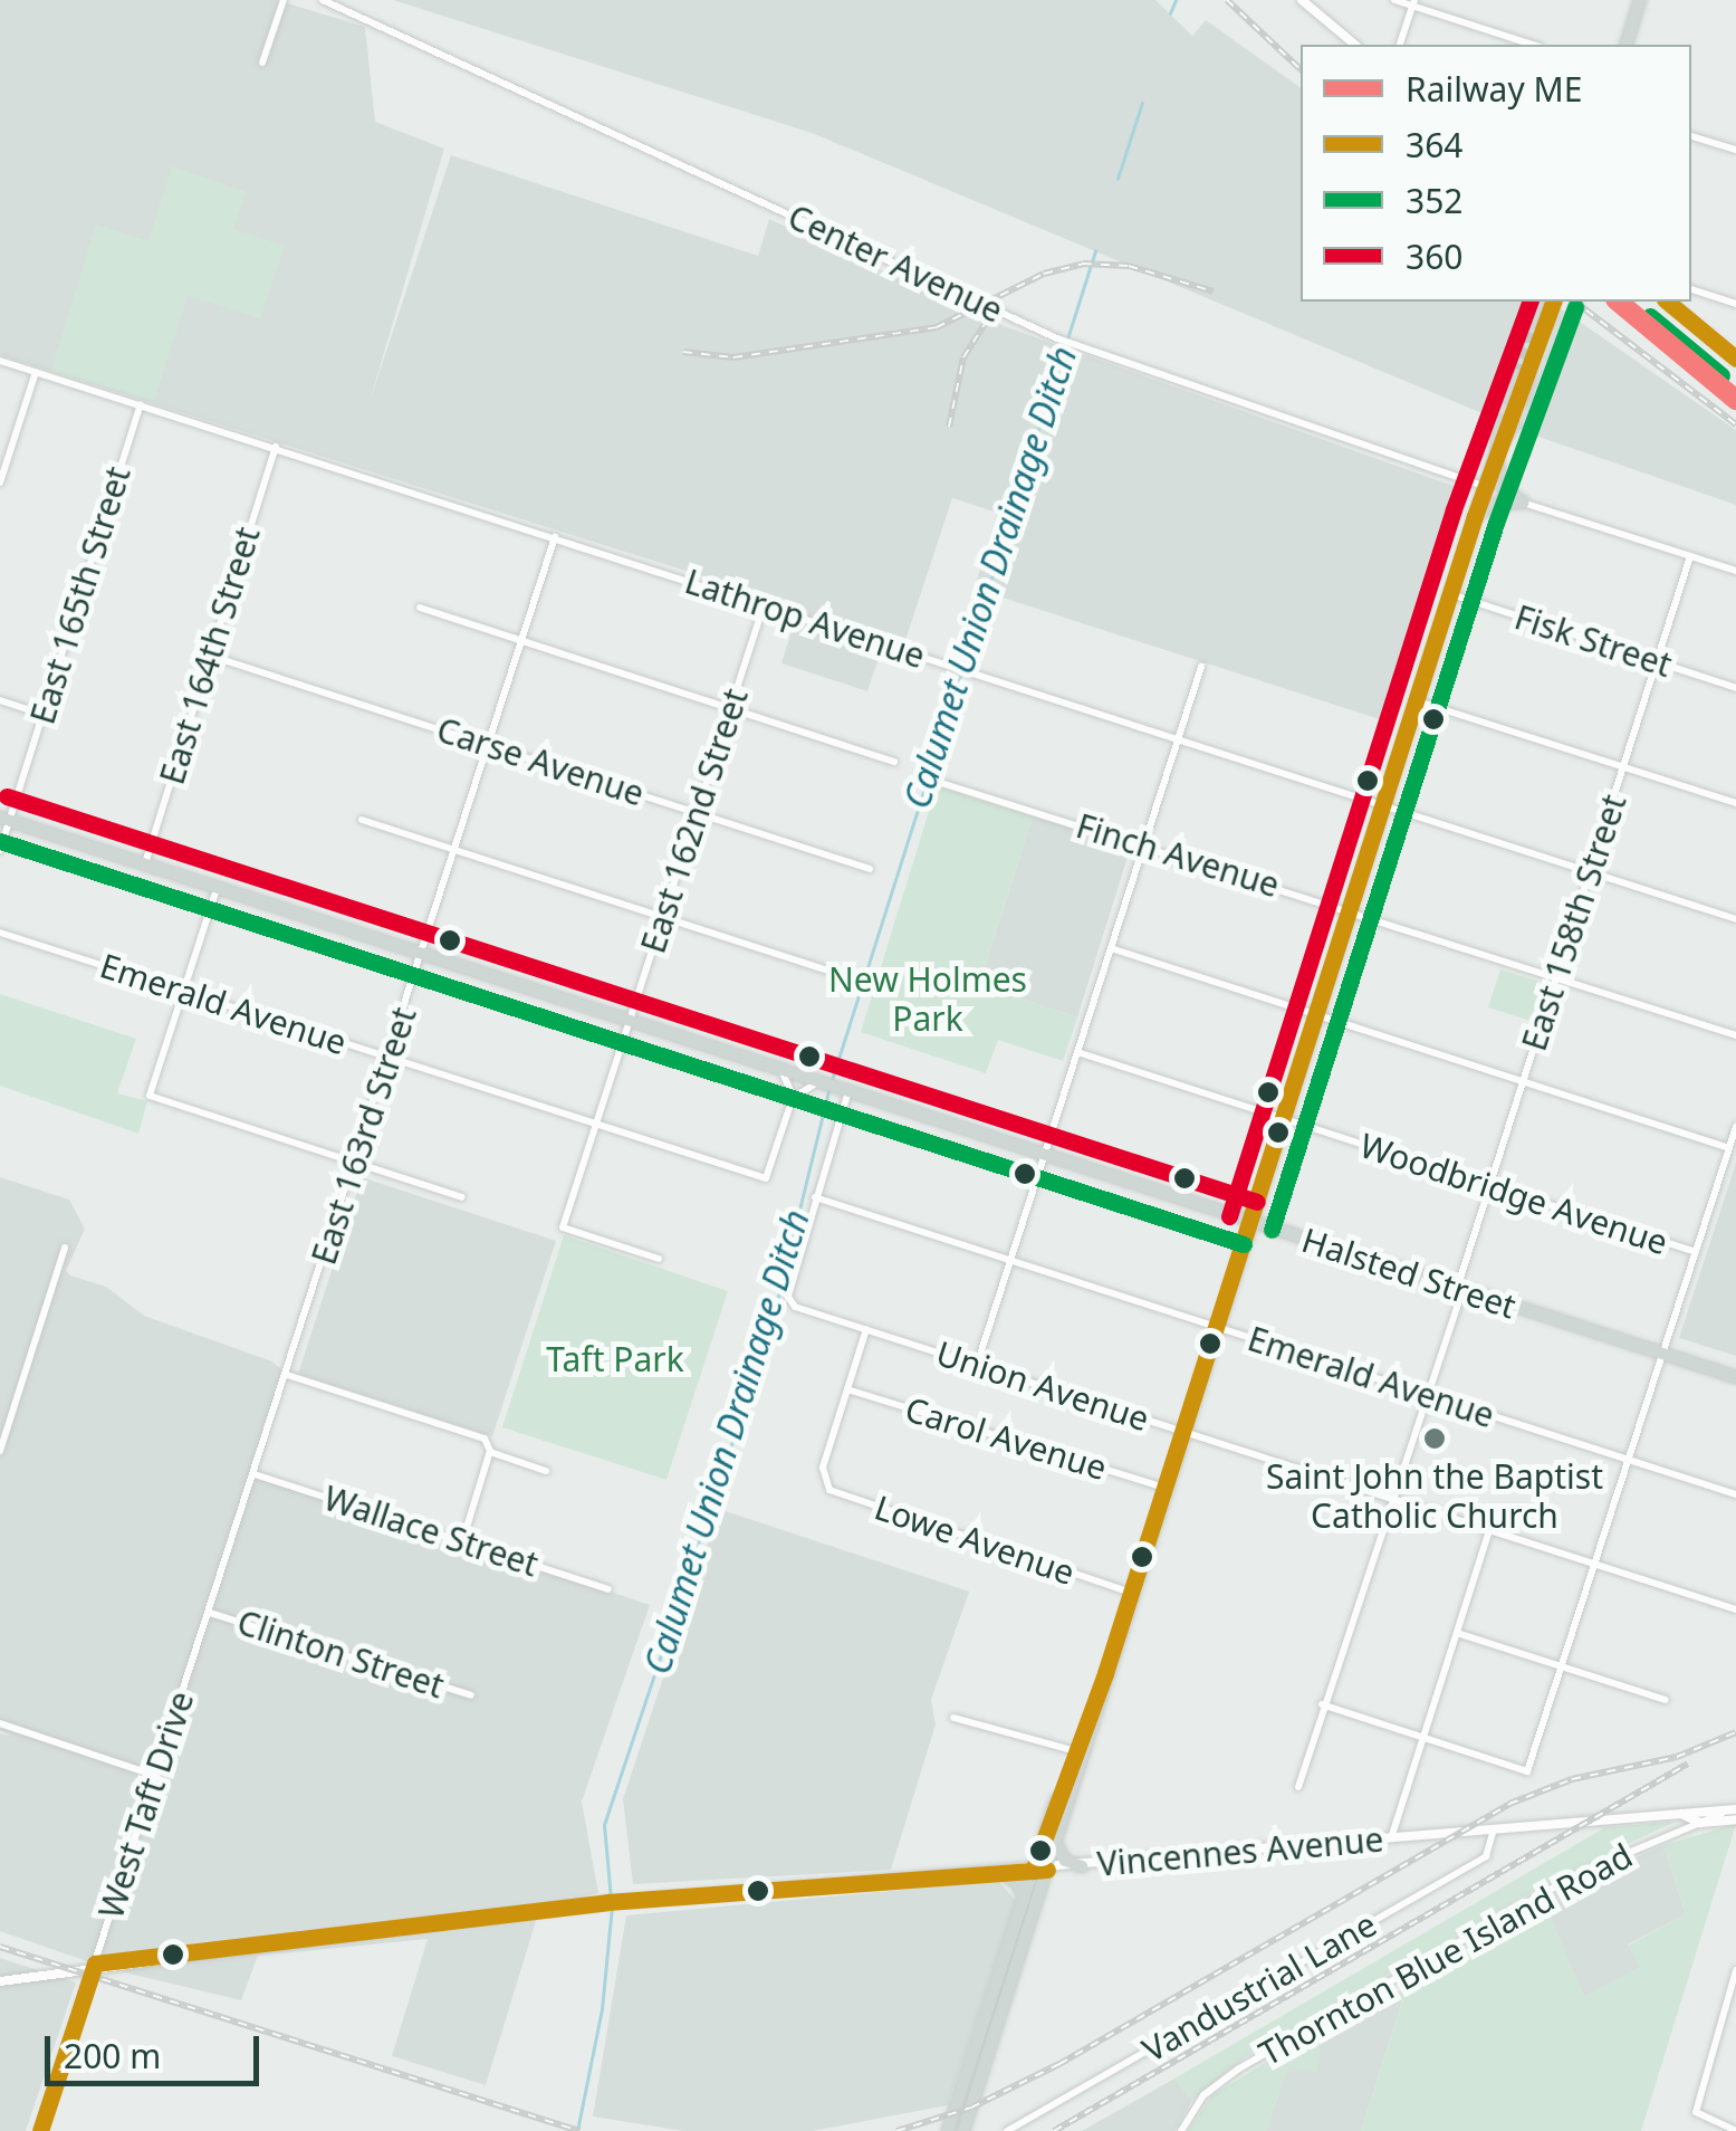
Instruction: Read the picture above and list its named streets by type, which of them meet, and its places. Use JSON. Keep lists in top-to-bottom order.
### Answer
{
  "streets": {
    "main road": ["Halsted Street"],
    "street": [
      "Center Avenue",
      "East 165th Street",
      "Lathrop Avenue",
      "Fisk Street",
      "East 164th Street",
      "Carse Avenue",
      "East 162nd Street",
      "Finch Avenue",
      "East 158th Street",
      "Emerald Avenue",
      "East 163rd Street",
      "Woodbridge Avenue",
      "Union Avenue",
      "Carol Avenue",
      "Wallace Street",
      "Lowe Avenue",
      "Clinton Street",
      "West Taft Drive",
      "Vincennes Avenue",
      "Thornton Blue Island Road",
      "Vandustrial Lane"
    ]
  },
  "crossings": [
    ["East 165th Street", "Lathrop Avenue"],
    ["East 165th Street", "Halsted Street"],
    ["Lathrop Avenue", "East 164th Street"],
    ["Lathrop Avenue", "East 162nd Street"],
    ["Lathrop Avenue", "East 158th Street"],
    ["Lathrop Avenue", "East 163rd Street"],
    ["Fisk Street", "East 158th Street"],
    ["East 164th Street", "Carse Avenue"],
    ["East 164th Street", "Halsted Street"],
    ["Carse Avenue", "East 162nd Street"],
    ["Carse Avenue", "East 163rd Street"],
    ["East 162nd Street", "Emerald Avenue"],
    ["East 162nd Street", "Halsted Street"],
    ["Finch Avenue", "East 158th Street"],
    ["East 158th Street", "Emerald Avenue"],
    ["East 158th Street", "Woodbridge Avenue"],
    ["East 158th Street", "Halsted Street"],
    ["East 158th Street", "Union Avenue"],
    ["Emerald Avenue", "East 163rd Street"],
    ["Emerald Avenue", "Union Avenue"],
    ["East 163rd Street", "Halsted Street"],
    ["East 163rd Street", "Wallace Street"],
    ["East 163rd Street", "Clinton Street"],
    ["East 163rd Street", "West Taft Drive"],
    ["Carol Avenue", "Lowe Avenue"],
    ["West Taft Drive", "Vincennes Avenue"],
    ["Vincennes Avenue", "Thornton Blue Island Road"],
    ["Vincennes Avenue", "Vandustrial Lane"]
  ],
  "water": ["Calumet Union Drainage Ditch"],
  "parks": ["New Holmes Park", "Taft Park"],
  "places": ["Saint John the Baptist Catholic Church"],
  "lines": [
    "rail line ME",
    "transit line 364",
    "transit line 360",
    "transit line 352"
  ],
  "legend": [
    "Railway ME",
    "364",
    "352",
    "360"
  ],
  "scale_bar": "200 m"
}
